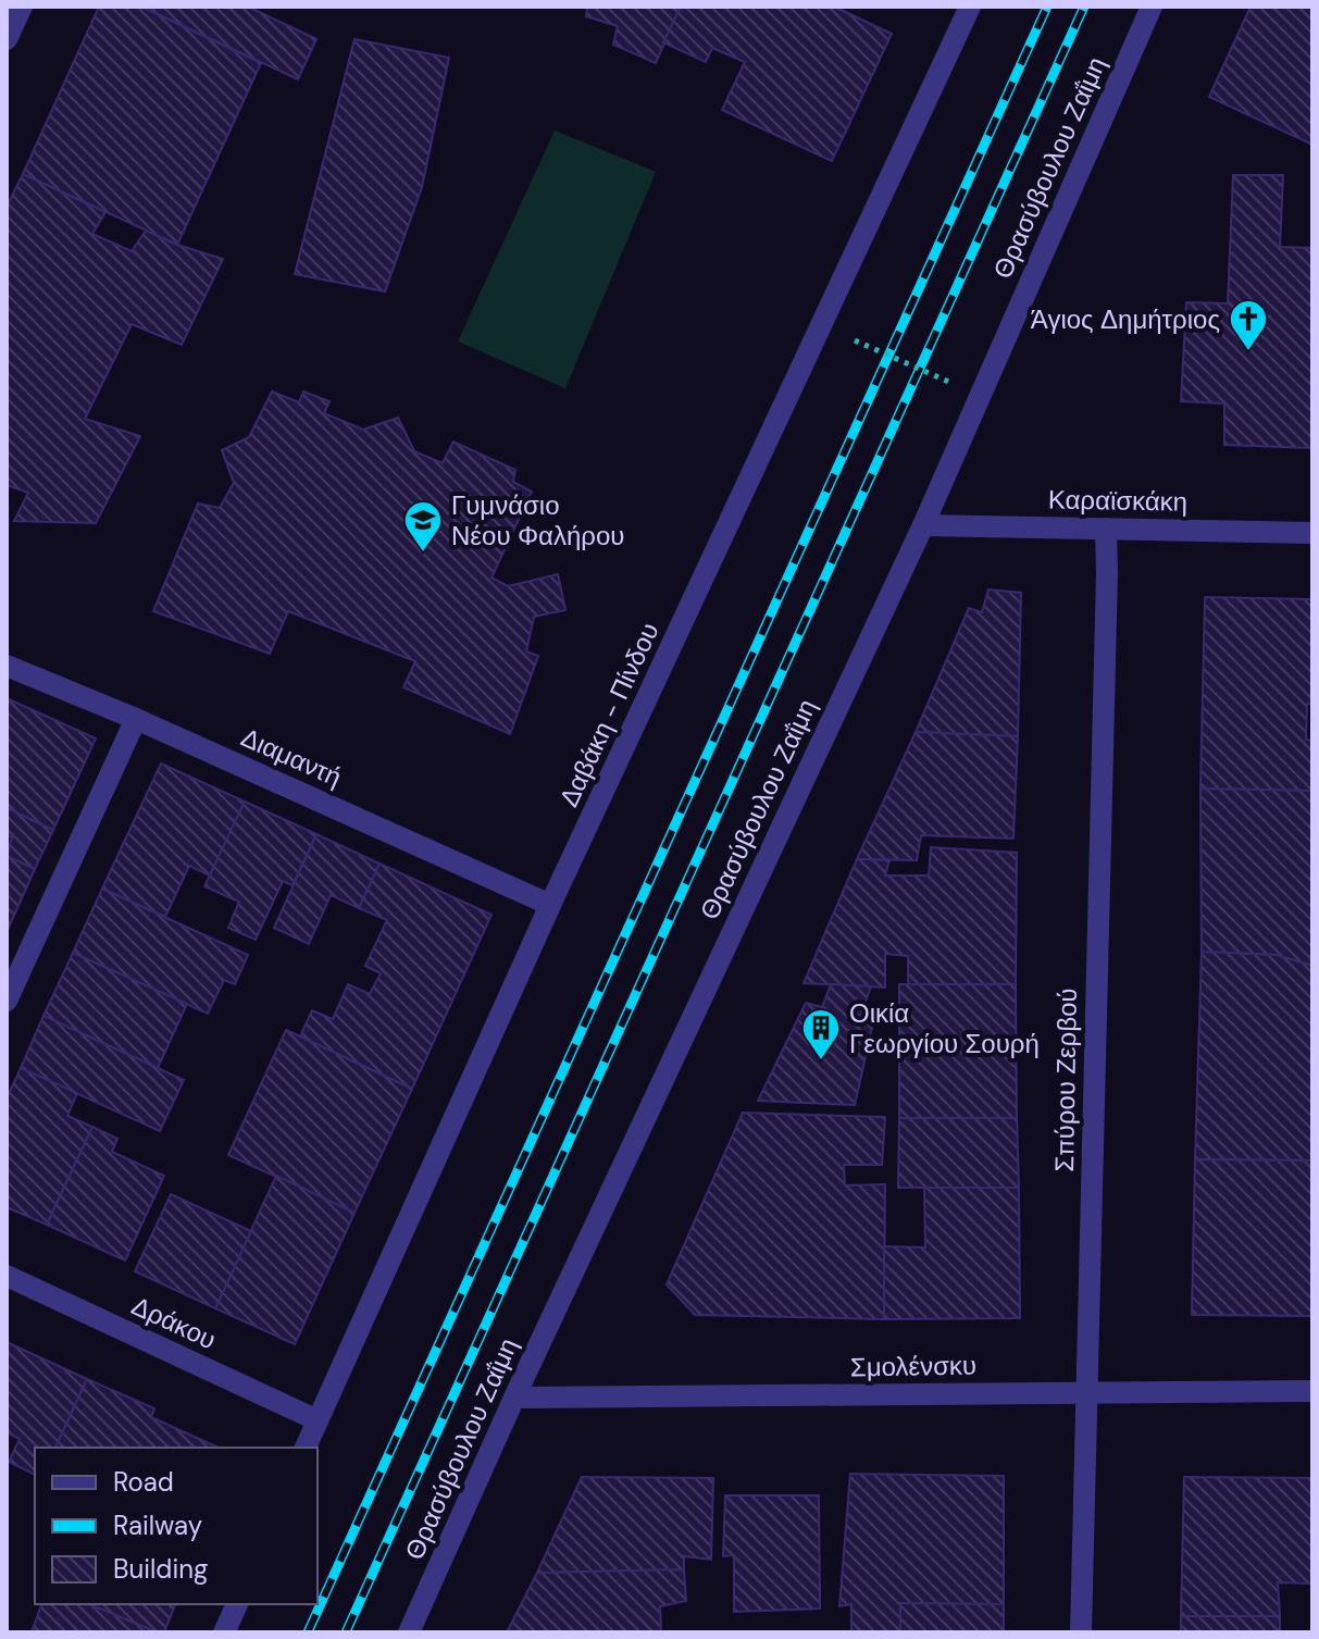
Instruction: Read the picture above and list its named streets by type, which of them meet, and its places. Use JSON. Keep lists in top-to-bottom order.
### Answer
{
  "streets": {
    "street": [
      "Θρασύβουλου Ζαΐμη",
      "Καραϊσκάκη",
      "Δαβάκη - Πίνδου",
      "Διαμαντή",
      "Σπύρου Ζερβού",
      "Δράκου",
      "Σμολένσκυ"
    ]
  },
  "crossings": [
    ["Θρασύβουλου Ζαΐμη", "Καραϊσκάκη"],
    ["Θρασύβουλου Ζαΐμη", "Σμολένσκυ"],
    ["Καραϊσκάκη", "Σπύρου Ζερβού"],
    ["Δαβάκη - Πίνδου", "Διαμαντή"],
    ["Δαβάκη - Πίνδου", "Δράκου"],
    ["Σπύρου Ζερβού", "Σμολένσκυ"]
  ],
  "places": {
    "church": ["Άγιος Δημήτριος"],
    "school or university": ["Γυμνάσιο Νέου Φαλήρου"],
    "building": ["Οικία Γεωργίου Σουρή"]
  },
  "legend": ["Road", "Railway", "Building"]
}
